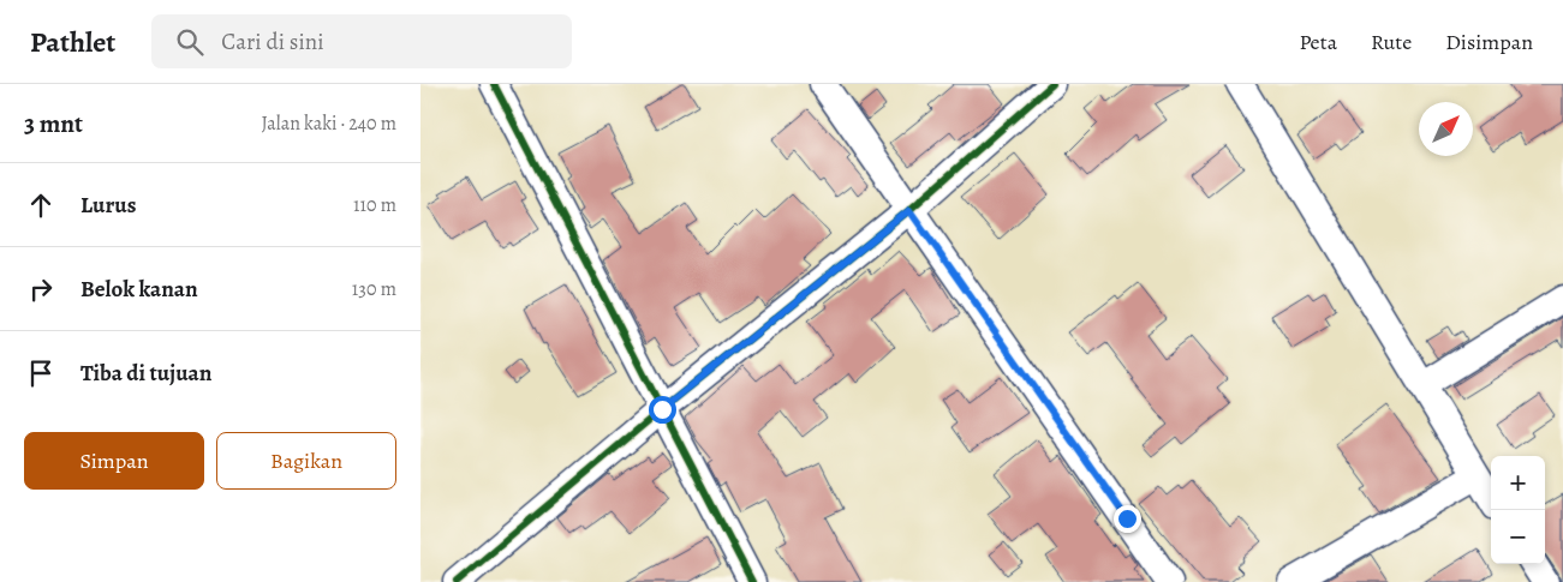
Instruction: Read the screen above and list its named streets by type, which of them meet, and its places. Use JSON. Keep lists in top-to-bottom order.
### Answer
{
  "north": "top right",
  "page": {
    "header": "Pathlet",
    "search": "Cari di sini",
    "nav": ["Peta", "Rute", "Disimpan"],
    "heading": ["3 mnt", "Jalan kaki · 240 m"],
    "list": [
      ["Lurus", "110 m"],
      ["Belok kanan", "130 m"],
      "Tiba di tujuan"
    ],
    "buttons": ["Simpan", "Bagikan"],
    "map_buttons": ["+", "−"]
  }
}
